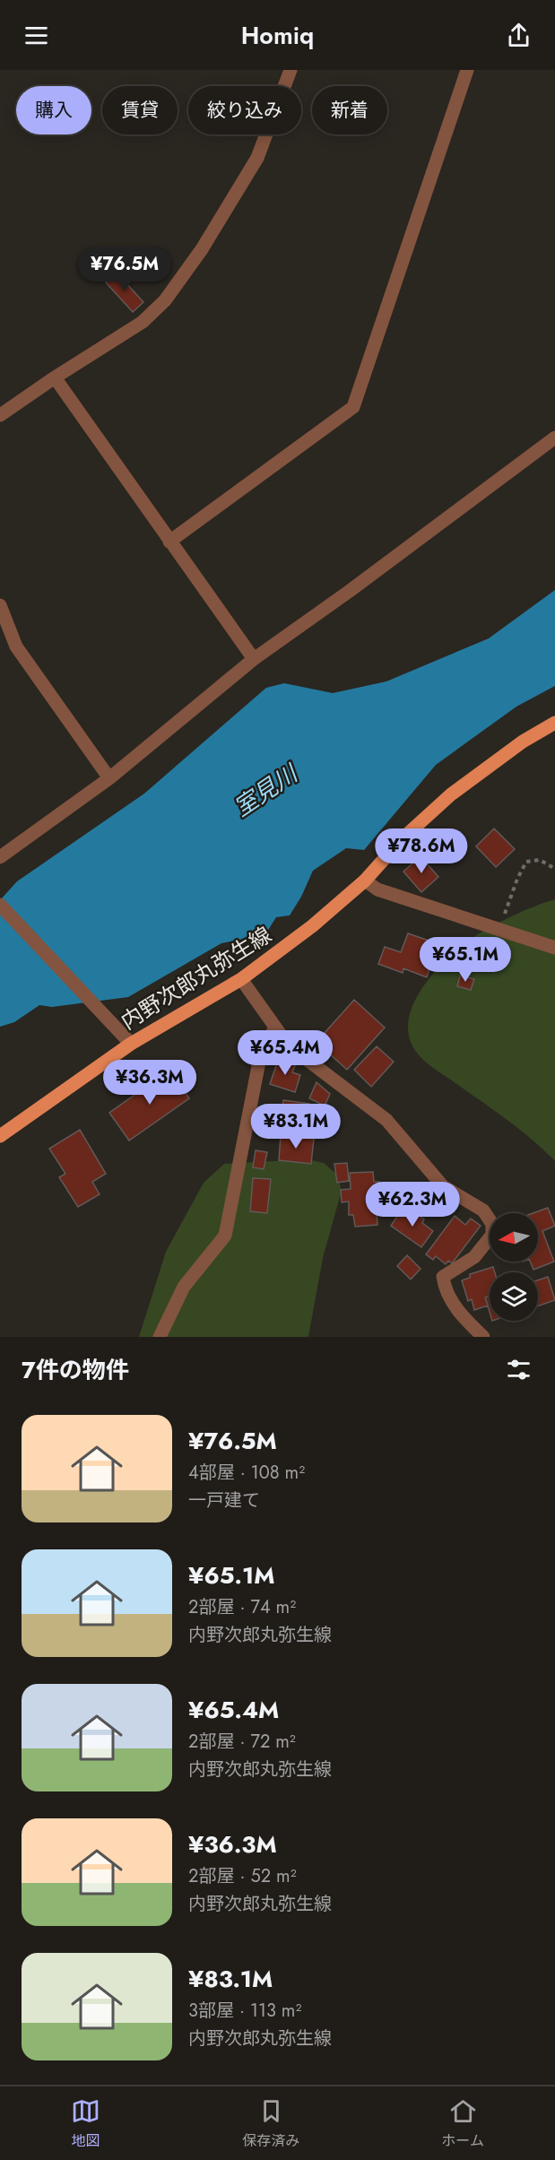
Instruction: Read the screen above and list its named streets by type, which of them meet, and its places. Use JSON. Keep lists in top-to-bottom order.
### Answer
{
  "streets": {
    "main road": ["内野次郎丸弥生線"]
  },
  "water": ["室見川"],
  "north": "left",
  "page": {
    "header": "Homiq",
    "chip": [
      "購入",
      "賃貸",
      "絞り込み",
      "新着"
    ],
    "price": [
      "¥76.5M",
      "¥78.6M",
      "¥65.1M",
      "¥65.4M",
      "¥36.3M",
      "¥83.1M",
      "¥62.3M"
    ],
    "heading": "7件の物件",
    "list": [
      {
        "name": "¥76.5M",
        "note": "4部屋 · 108 m² · 一戸建て"
      },
      {
        "name": "¥65.1M",
        "note": "2部屋 · 74 m² · 内野次郎丸弥生線"
      },
      {
        "name": "¥65.4M",
        "note": "2部屋 · 72 m² · 内野次郎丸弥生線"
      },
      {
        "name": "¥36.3M",
        "note": "2部屋 · 52 m² · 内野次郎丸弥生線"
      },
      {
        "name": "¥83.1M",
        "note": "3部屋 · 113 m² · 内野次郎丸弥生線"
      }
    ],
    "tabs": ["地図", "保存済み", "ホーム"]
  }
}
